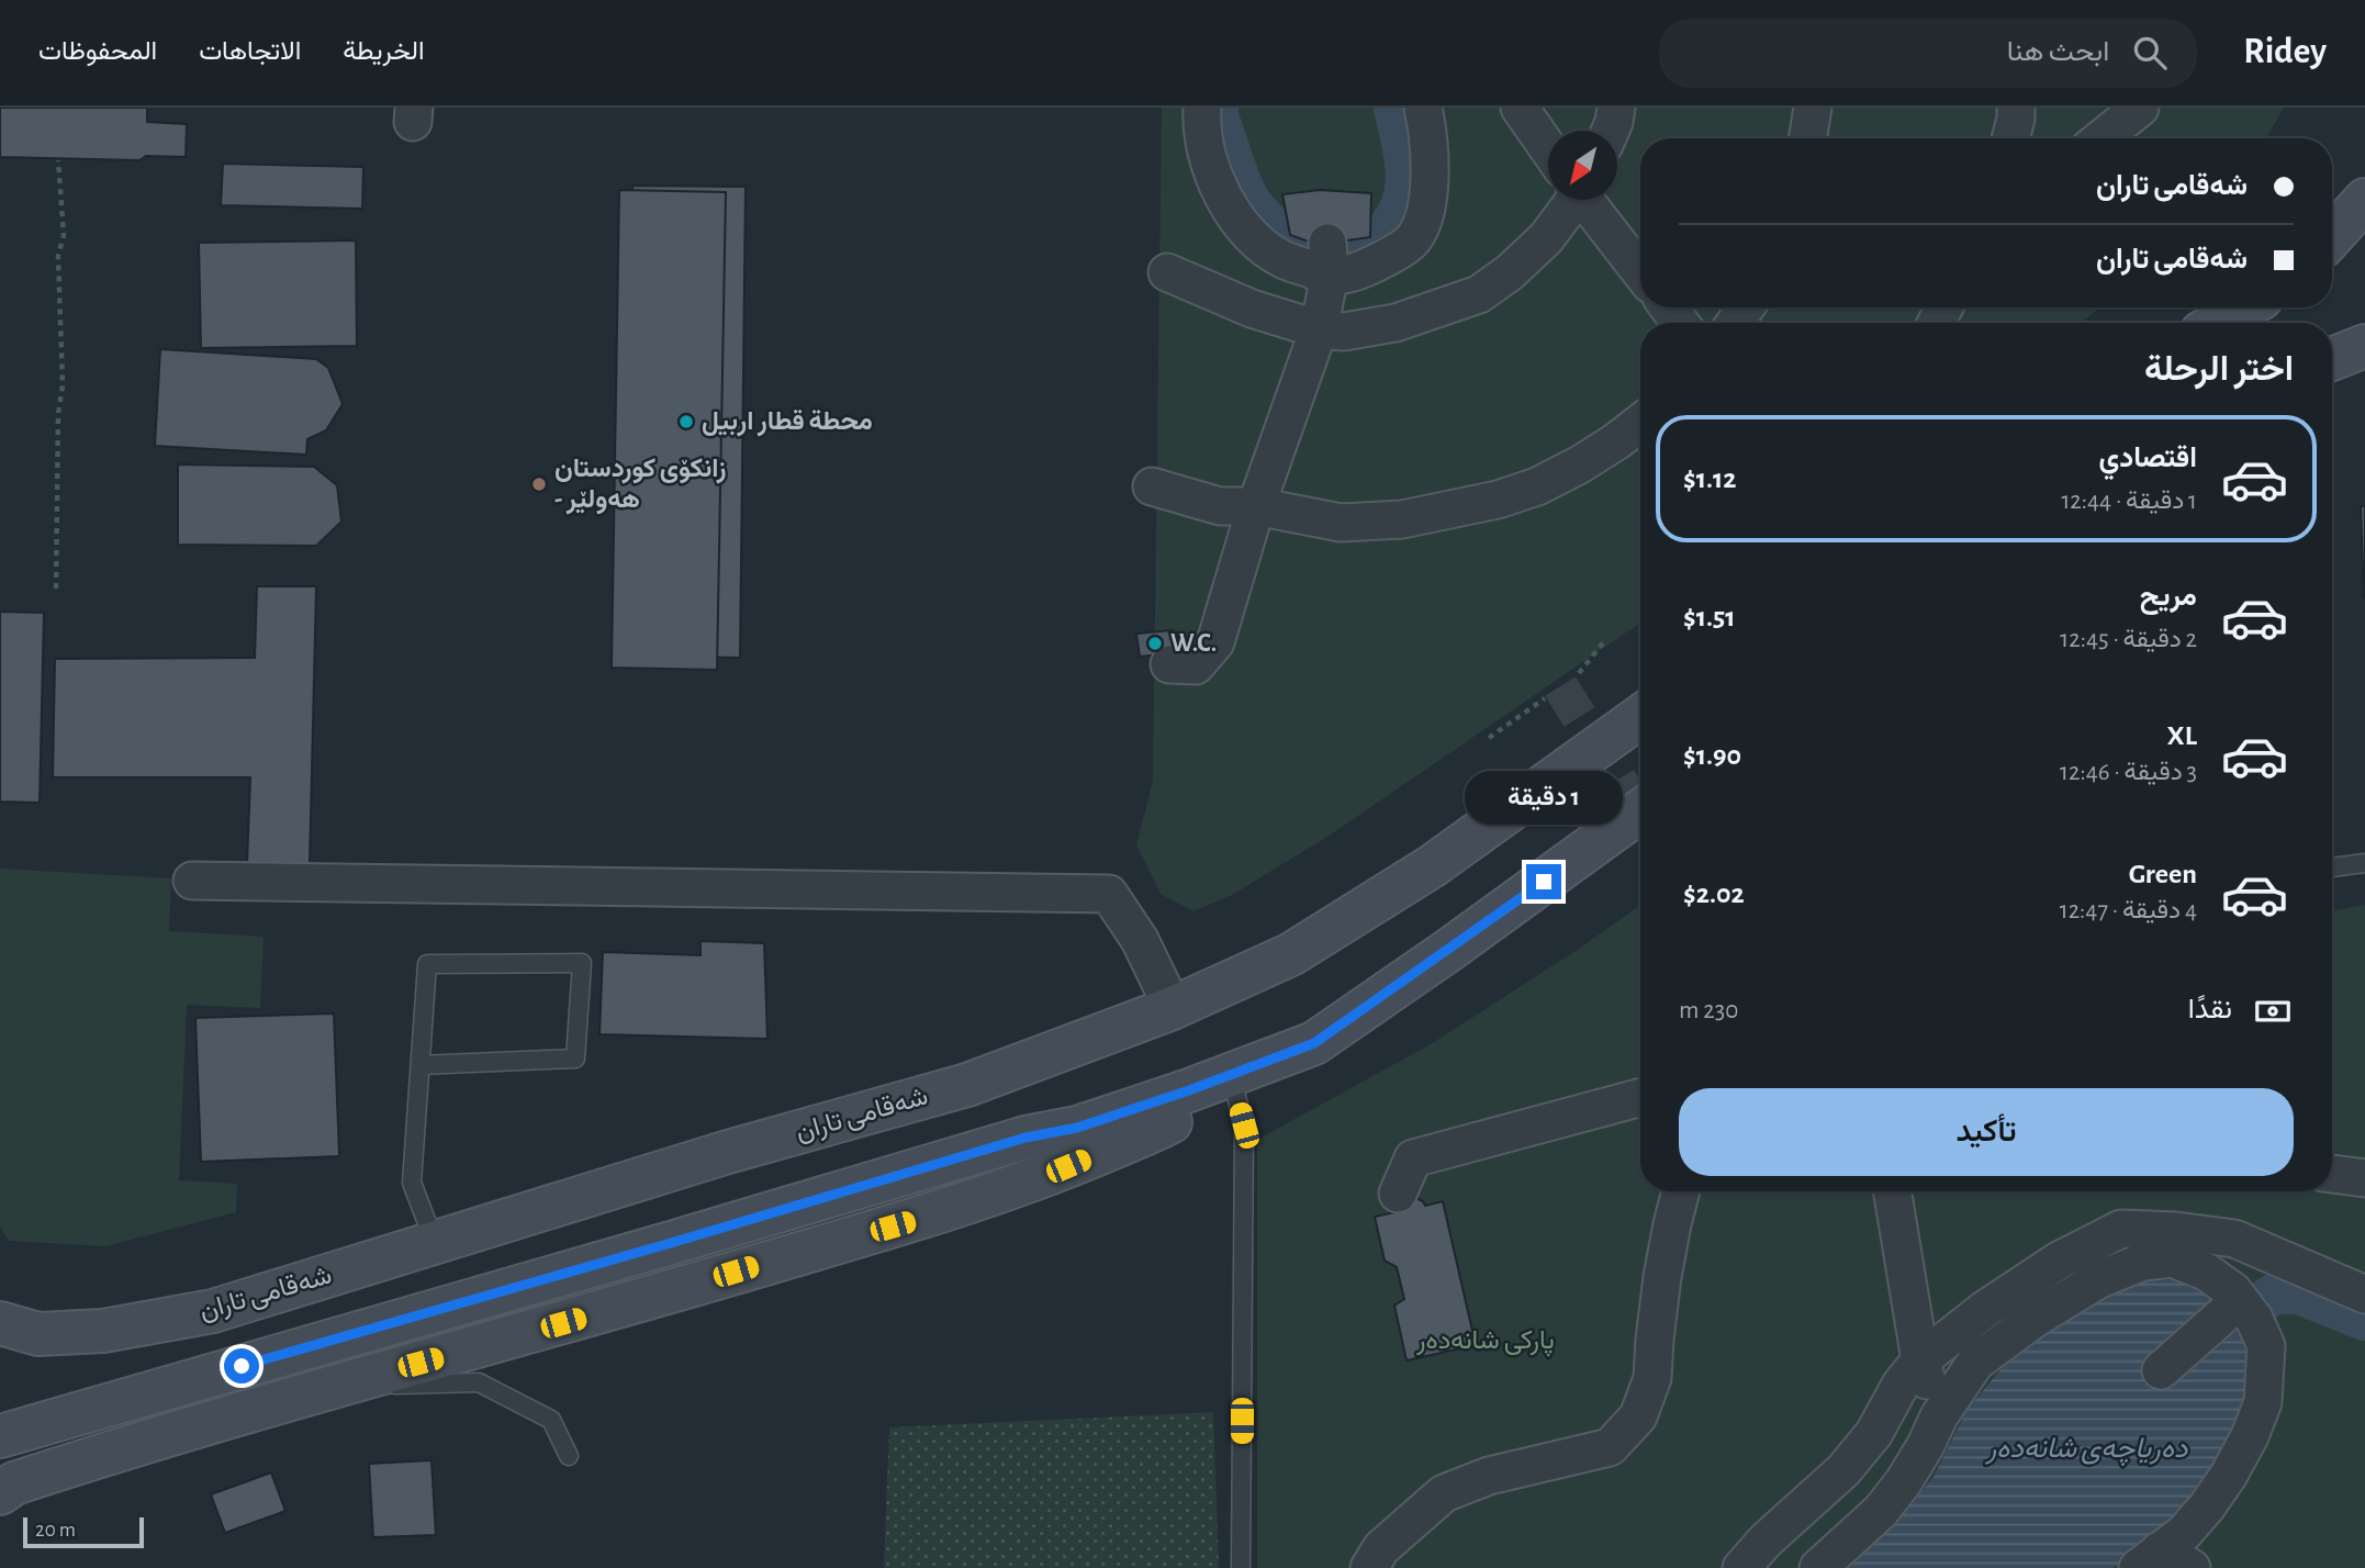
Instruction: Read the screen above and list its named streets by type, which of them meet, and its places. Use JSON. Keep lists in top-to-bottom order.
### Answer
{
  "streets": {
    "main road": ["شەقامی تاران"]
  },
  "water": ["دەریاچەی شانەدەر"],
  "parks": ["پارکی شانەدەر"],
  "places": ["محطة قطار اربيل", "زانکۆی کوردستان - هەولێر", "W.C."],
  "scale_bar": "20 m",
  "north": "bottom left",
  "page": {
    "header": "Ridey",
    "search": "ابحث هنا",
    "nav": ["الخريطة", "الاتجاهات", "المحفوظات"],
    "banner": ["شەقامی تاران", "شەقامی تاران"],
    "heading": "اختر الرحلة",
    "list": [
      {
        "name": "اقتصادي",
        "note": "1 دقيقة · 12:44",
        "value": "$1.12"
      },
      {
        "name": "مريح",
        "note": "2 دقيقة · 12:45",
        "value": "$1.51"
      },
      {
        "name": "XL",
        "note": "3 دقيقة · 12:46",
        "value": "$1.90"
      },
      {
        "name": "Green",
        "note": "4 دقيقة · 12:47",
        "value": "$2.02"
      }
    ],
    "bubble": "1 دقيقة",
    "pay": ["نقدًا", "230 m"],
    "buttons": "تأكيد",
    "scale": "20 m"
  }
}
